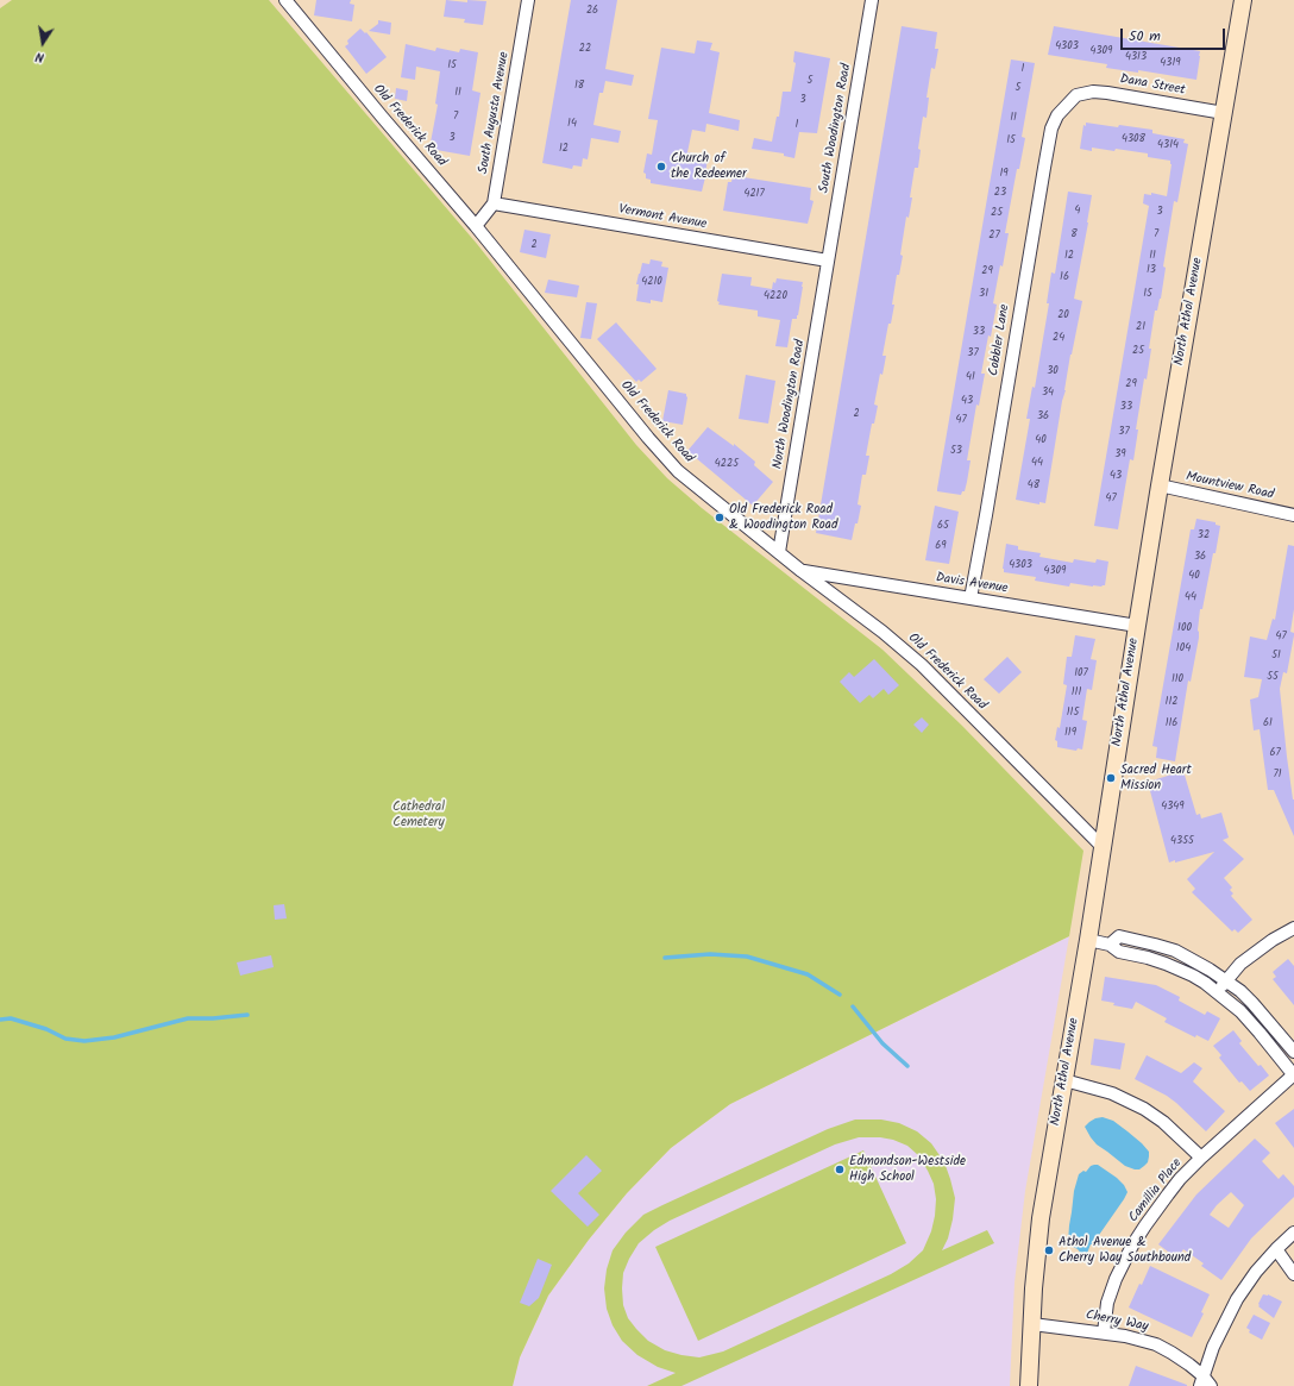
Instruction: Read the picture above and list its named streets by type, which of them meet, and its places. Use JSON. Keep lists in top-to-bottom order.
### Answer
{
  "streets": {
    "street": [
      "Dana Street",
      "South Augusta Avenue",
      "Old Frederick Road",
      "South Woodington Road",
      "Vermont Avenue",
      "North Athol Avenue",
      "Cobbler Lane",
      "North Woodington Road",
      "Mountview Road",
      "Davis Avenue",
      "Camillia Place",
      "Cherry Way"
    ]
  },
  "crossings": [
    ["Dana Street", "North Athol Avenue"],
    ["Dana Street", "Cobbler Lane"],
    ["South Augusta Avenue", "Old Frederick Road"],
    ["South Augusta Avenue", "Vermont Avenue"],
    ["Old Frederick Road", "North Athol Avenue"],
    ["Old Frederick Road", "North Woodington Road"],
    ["Old Frederick Road", "Davis Avenue"],
    ["South Woodington Road", "Vermont Avenue"],
    ["South Woodington Road", "North Woodington Road"],
    ["Vermont Avenue", "North Woodington Road"],
    ["North Athol Avenue", "Mountview Road"],
    ["North Athol Avenue", "Davis Avenue"],
    ["North Athol Avenue", "Cherry Way"],
    ["Cobbler Lane", "Davis Avenue"],
    ["Camillia Place", "Cherry Way"]
  ],
  "parks": ["Cathedral Cemetery"],
  "places": [
    "Church of the Redeemer",
    "Old Frederick Road & Woodington Road",
    "Sacred Heart Mission",
    "Edmondson-Westside High School",
    "Athol Avenue & Cherry Way Southbound"
  ],
  "house_numbers": [
    "26",
    "4303",
    "22",
    "4309",
    "4313",
    "4319",
    "15",
    "1",
    "5",
    "18",
    "5",
    "11",
    "3",
    "7",
    "11",
    "14",
    "1",
    "3",
    "4308",
    "15",
    "4314",
    "12",
    "19",
    "23",
    "4217",
    "4",
    "3",
    "25",
    "8",
    "7",
    "27",
    "2",
    "12",
    "11",
    "13",
    "29",
    "16",
    "4210",
    "31",
    "15",
    "4220",
    "20",
    "21",
    "33",
    "24",
    "25",
    "37",
    "30",
    "41",
    "29",
    "34",
    "43",
    "33",
    "2",
    "36",
    "47",
    "37",
    "40",
    "53",
    "39",
    "44",
    "4225",
    "43",
    "48",
    "47",
    "65",
    "32",
    "69",
    "36",
    "4303",
    "4309",
    "40",
    "44",
    "100",
    "47",
    "104",
    "51",
    "107",
    "55",
    "110",
    "111",
    "112",
    "115",
    "116",
    "61",
    "119",
    "67",
    "71",
    "4349",
    "4355"
  ],
  "scale_bar": "50 m",
  "north": "bottom"
}
